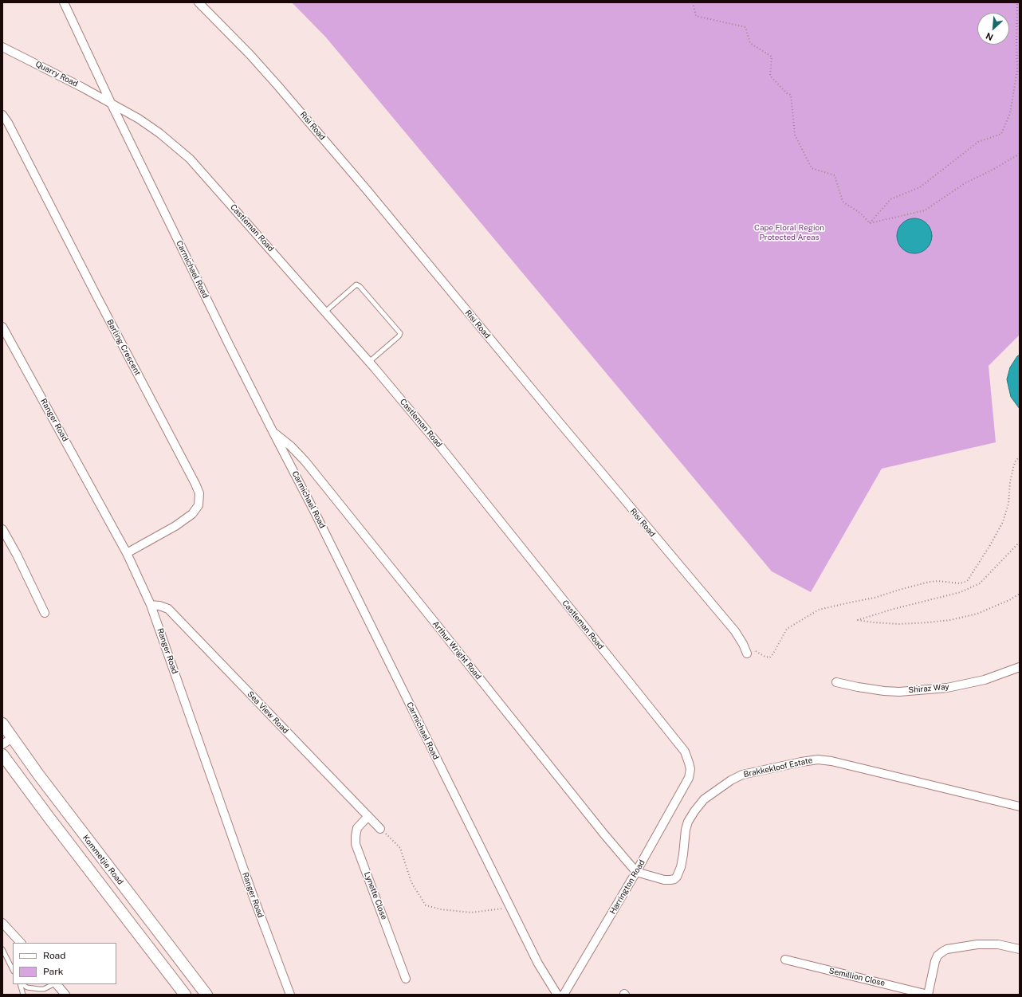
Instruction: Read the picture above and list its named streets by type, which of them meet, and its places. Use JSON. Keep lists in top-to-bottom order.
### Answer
{
  "streets": {
    "main road": ["Kommetjie Road"],
    "street": [
      "Quarry Road",
      "Risi Road",
      "Castleman Road",
      "Carmichael Road",
      "Barling Crescent",
      "Ranger Road",
      "Arthur Wright Road",
      "Shiraz Way",
      "Sea View Road",
      "Brakkekloof Estate",
      "Harrington Road",
      "Lynette Close",
      "Semillion Close"
    ]
  },
  "crossings": [
    ["Quarry Road", "Castleman Road"],
    ["Quarry Road", "Carmichael Road"],
    ["Castleman Road", "Carmichael Road"],
    ["Castleman Road", "Harrington Road"],
    ["Carmichael Road", "Arthur Wright Road"],
    ["Barling Crescent", "Ranger Road"],
    ["Ranger Road", "Sea View Road"],
    ["Arthur Wright Road", "Brakkekloof Estate"],
    ["Arthur Wright Road", "Harrington Road"],
    ["Sea View Road", "Lynette Close"],
    ["Brakkekloof Estate", "Harrington Road"]
  ],
  "parks": ["Cape Floral Region Protected Areas"],
  "legend": ["Road", "Park"],
  "north": "bottom left"
}
